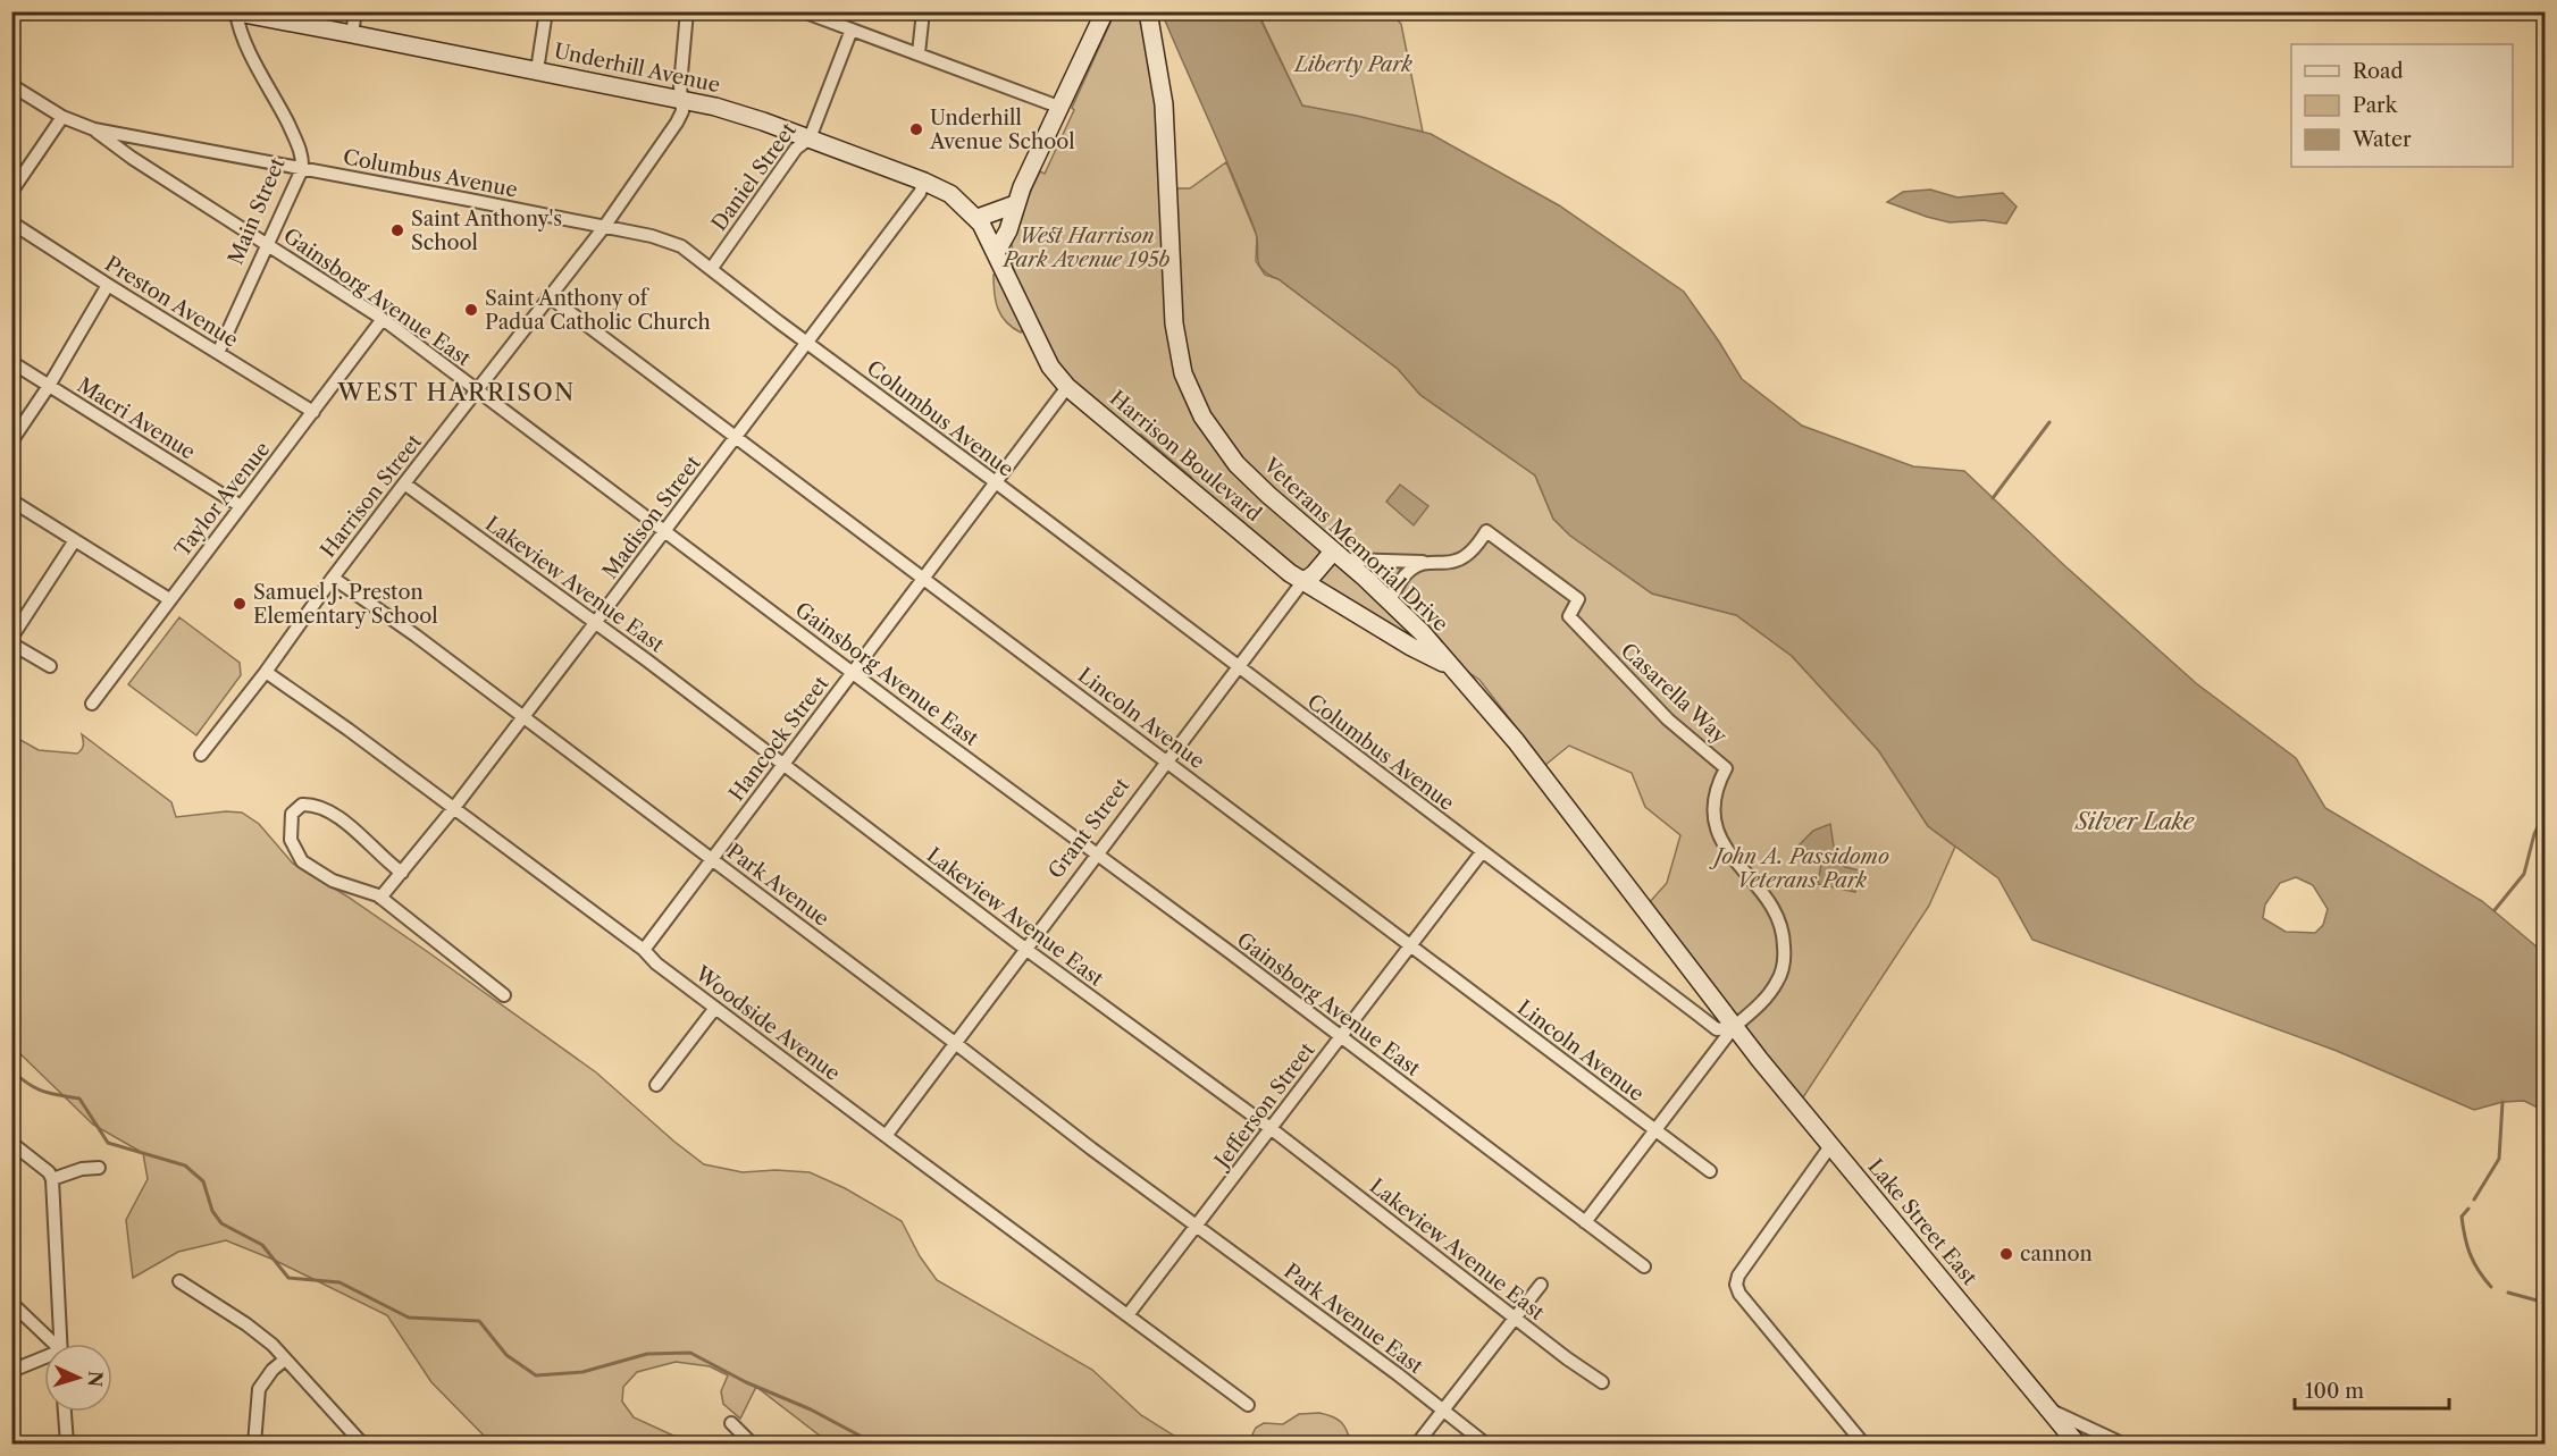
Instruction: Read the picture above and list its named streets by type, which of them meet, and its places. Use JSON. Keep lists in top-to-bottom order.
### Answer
{
  "streets": {
    "main road": [
      "Underhill Avenue",
      "Harrison Boulevard",
      "Veterans Memorial Drive",
      "Grant Street",
      "Lake Street East"
    ],
    "street": [
      "Columbus Avenue",
      "Daniel Street",
      "Main Street",
      "Gainsborg Avenue East",
      "Preston Avenue",
      "Macri Avenue",
      "Harrison Street",
      "Taylor Avenue",
      "Madison Street",
      "Lakeview Avenue East",
      "Casarella Way",
      "Lincoln Avenue",
      "Hancock Street",
      "Park Avenue",
      "Woodside Avenue",
      "Jefferson Street",
      "Park Avenue East"
    ]
  },
  "crossings": [
    ["Underhill Avenue", "Daniel Street"],
    ["Underhill Avenue", "Main Street"],
    ["Underhill Avenue", "Harrison Boulevard"],
    ["Underhill Avenue", "Harrison Street"],
    ["Underhill Avenue", "Madison Street"],
    ["Columbus Avenue", "Daniel Street"],
    ["Columbus Avenue", "Main Street"],
    ["Columbus Avenue", "Gainsborg Avenue East"],
    ["Columbus Avenue", "Harrison Street"],
    ["Columbus Avenue", "Madison Street"],
    ["Columbus Avenue", "Veterans Memorial Drive"],
    ["Columbus Avenue", "Casarella Way"],
    ["Columbus Avenue", "Hancock Street"],
    ["Columbus Avenue", "Grant Street"],
    ["Columbus Avenue", "Jefferson Street"],
    ["Columbus Avenue", "Lake Street East"],
    ["Main Street", "Gainsborg Avenue East"],
    ["Main Street", "Preston Avenue"],
    ["Gainsborg Avenue East", "Harrison Street"],
    ["Gainsborg Avenue East", "Taylor Avenue"],
    ["Gainsborg Avenue East", "Madison Street"],
    ["Gainsborg Avenue East", "Casarella Way"],
    ["Gainsborg Avenue East", "Hancock Street"],
    ["Gainsborg Avenue East", "Grant Street"],
    ["Gainsborg Avenue East", "Jefferson Street"],
    ["Preston Avenue", "Taylor Avenue"],
    ["Macri Avenue", "Taylor Avenue"],
    ["Harrison Boulevard", "Veterans Memorial Drive"],
    ["Harrison Boulevard", "Hancock Street"],
    ["Harrison Boulevard", "Grant Street"],
    ["Harrison Street", "Lakeview Avenue East"],
    ["Harrison Street", "Lincoln Avenue"],
    ["Harrison Street", "Park Avenue"],
    ["Harrison Street", "Woodside Avenue"],
    ["Madison Street", "Lakeview Avenue East"],
    ["Madison Street", "Lincoln Avenue"],
    ["Madison Street", "Park Avenue"],
    ["Madison Street", "Woodside Avenue"],
    ["Veterans Memorial Drive", "Casarella Way"],
    ["Veterans Memorial Drive", "Grant Street"],
    ["Veterans Memorial Drive", "Lake Street East"],
    ["Lakeview Avenue East", "Hancock Street"],
    ["Lakeview Avenue East", "Grant Street"],
    ["Lakeview Avenue East", "Jefferson Street"],
    ["Casarella Way", "Lincoln Avenue"],
    ["Casarella Way", "Lake Street East"],
    ["Lincoln Avenue", "Hancock Street"],
    ["Lincoln Avenue", "Grant Street"],
    ["Lincoln Avenue", "Jefferson Street"],
    ["Hancock Street", "Park Avenue"],
    ["Hancock Street", "Woodside Avenue"],
    ["Grant Street", "Park Avenue"],
    ["Grant Street", "Woodside Avenue"],
    ["Park Avenue", "Jefferson Street"],
    ["Park Avenue", "Park Avenue East"],
    ["Woodside Avenue", "Jefferson Street"],
    ["Jefferson Street", "Park Avenue East"]
  ],
  "districts": ["WEST HARRISON"],
  "water": ["Silver Lake"],
  "parks": ["Liberty Park", "West Harrison Park Avenue 195b", "John A. Passidomo Veterans Park"],
  "places": [
    "Underhill Avenue School",
    "Saint Anthony's School",
    "Saint Anthony of Padua Catholic Church",
    "Samuel J. Preston Elementary School",
    "cannon"
  ],
  "legend": ["Road", "Park", "Water"],
  "scale_bar": "100 m",
  "north": "right"
}
